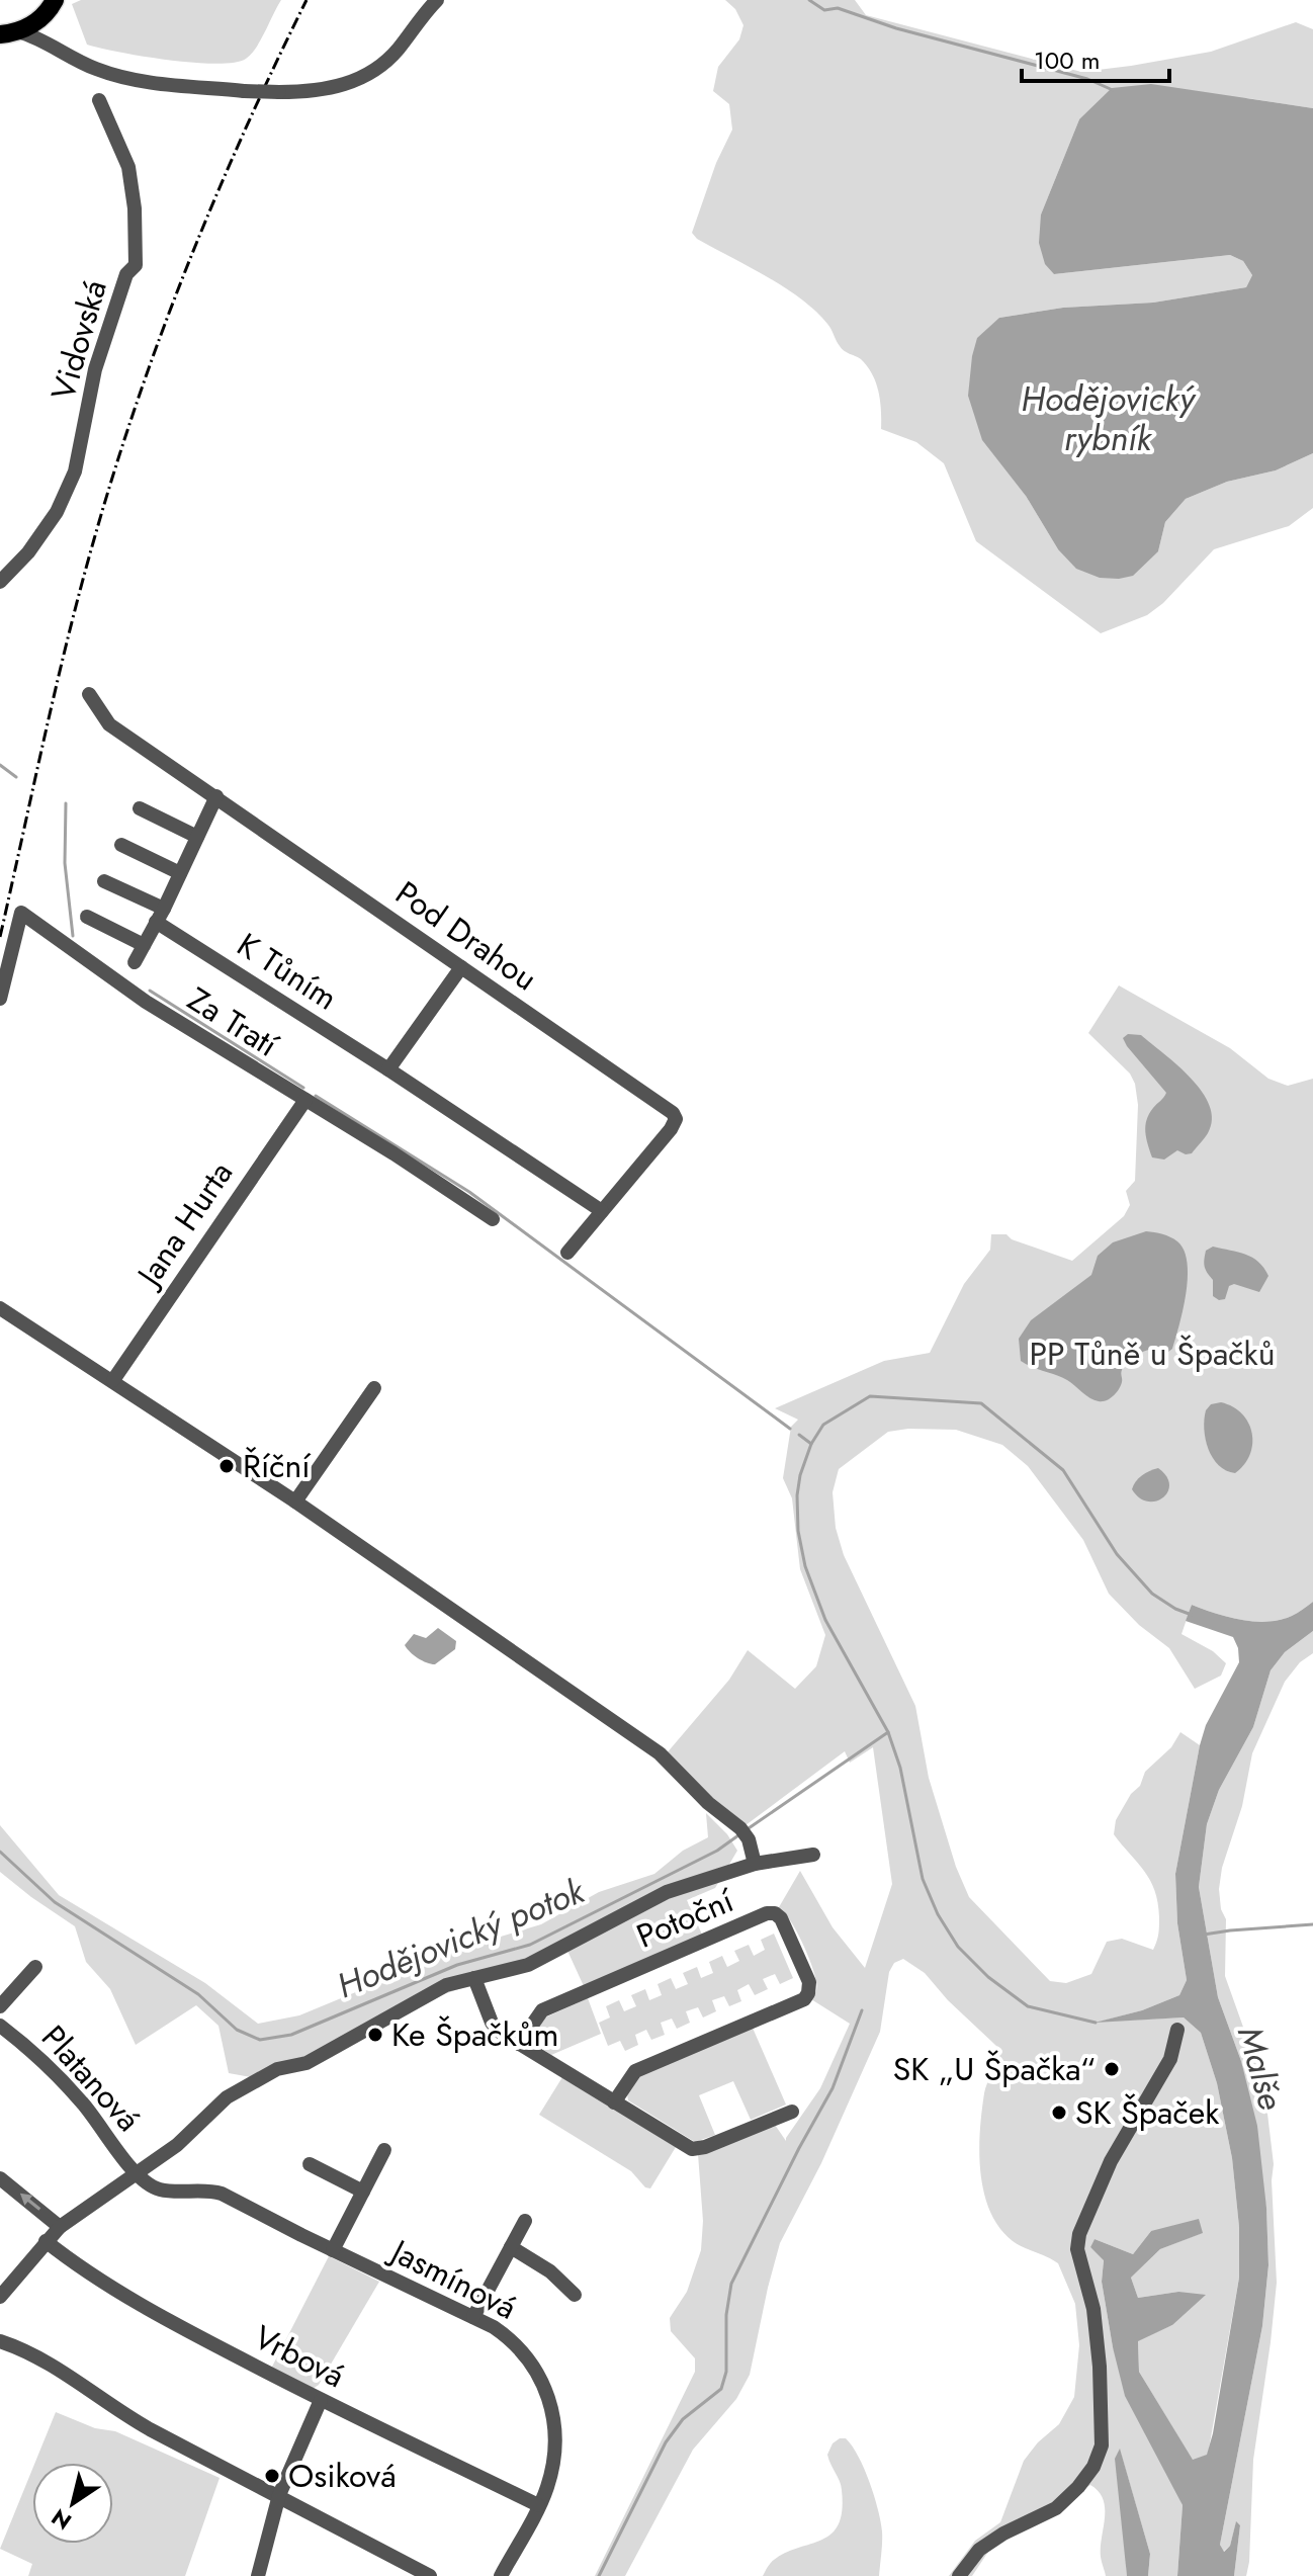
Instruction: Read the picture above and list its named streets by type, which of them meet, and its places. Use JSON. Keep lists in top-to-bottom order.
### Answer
{
  "streets": {
    "street": [
      "Vidovská",
      "Pod Drahou",
      "K Tůním",
      "Za Tratí",
      "Jana Hurta",
      "Potoční",
      "Platanová",
      "Jasmínová",
      "Vrbová"
    ]
  },
  "crossings": [
    ["Pod Drahou", "K Tůním"],
    ["Za Tratí", "Jana Hurta"],
    ["Platanová", "Jasmínová"],
    ["Jasmínová", "Vrbová"]
  ],
  "water": ["Hodějovický rybník", "Hodějovický potok", "Malše"],
  "parks": ["PP Tůně u Špačků"],
  "places": [
    "Říční",
    "Ke Špačkům",
    "SK „U Špačka“",
    "SK Špaček",
    "Osiková"
  ],
  "scale_bar": "100 m",
  "north": "bottom left"
}
